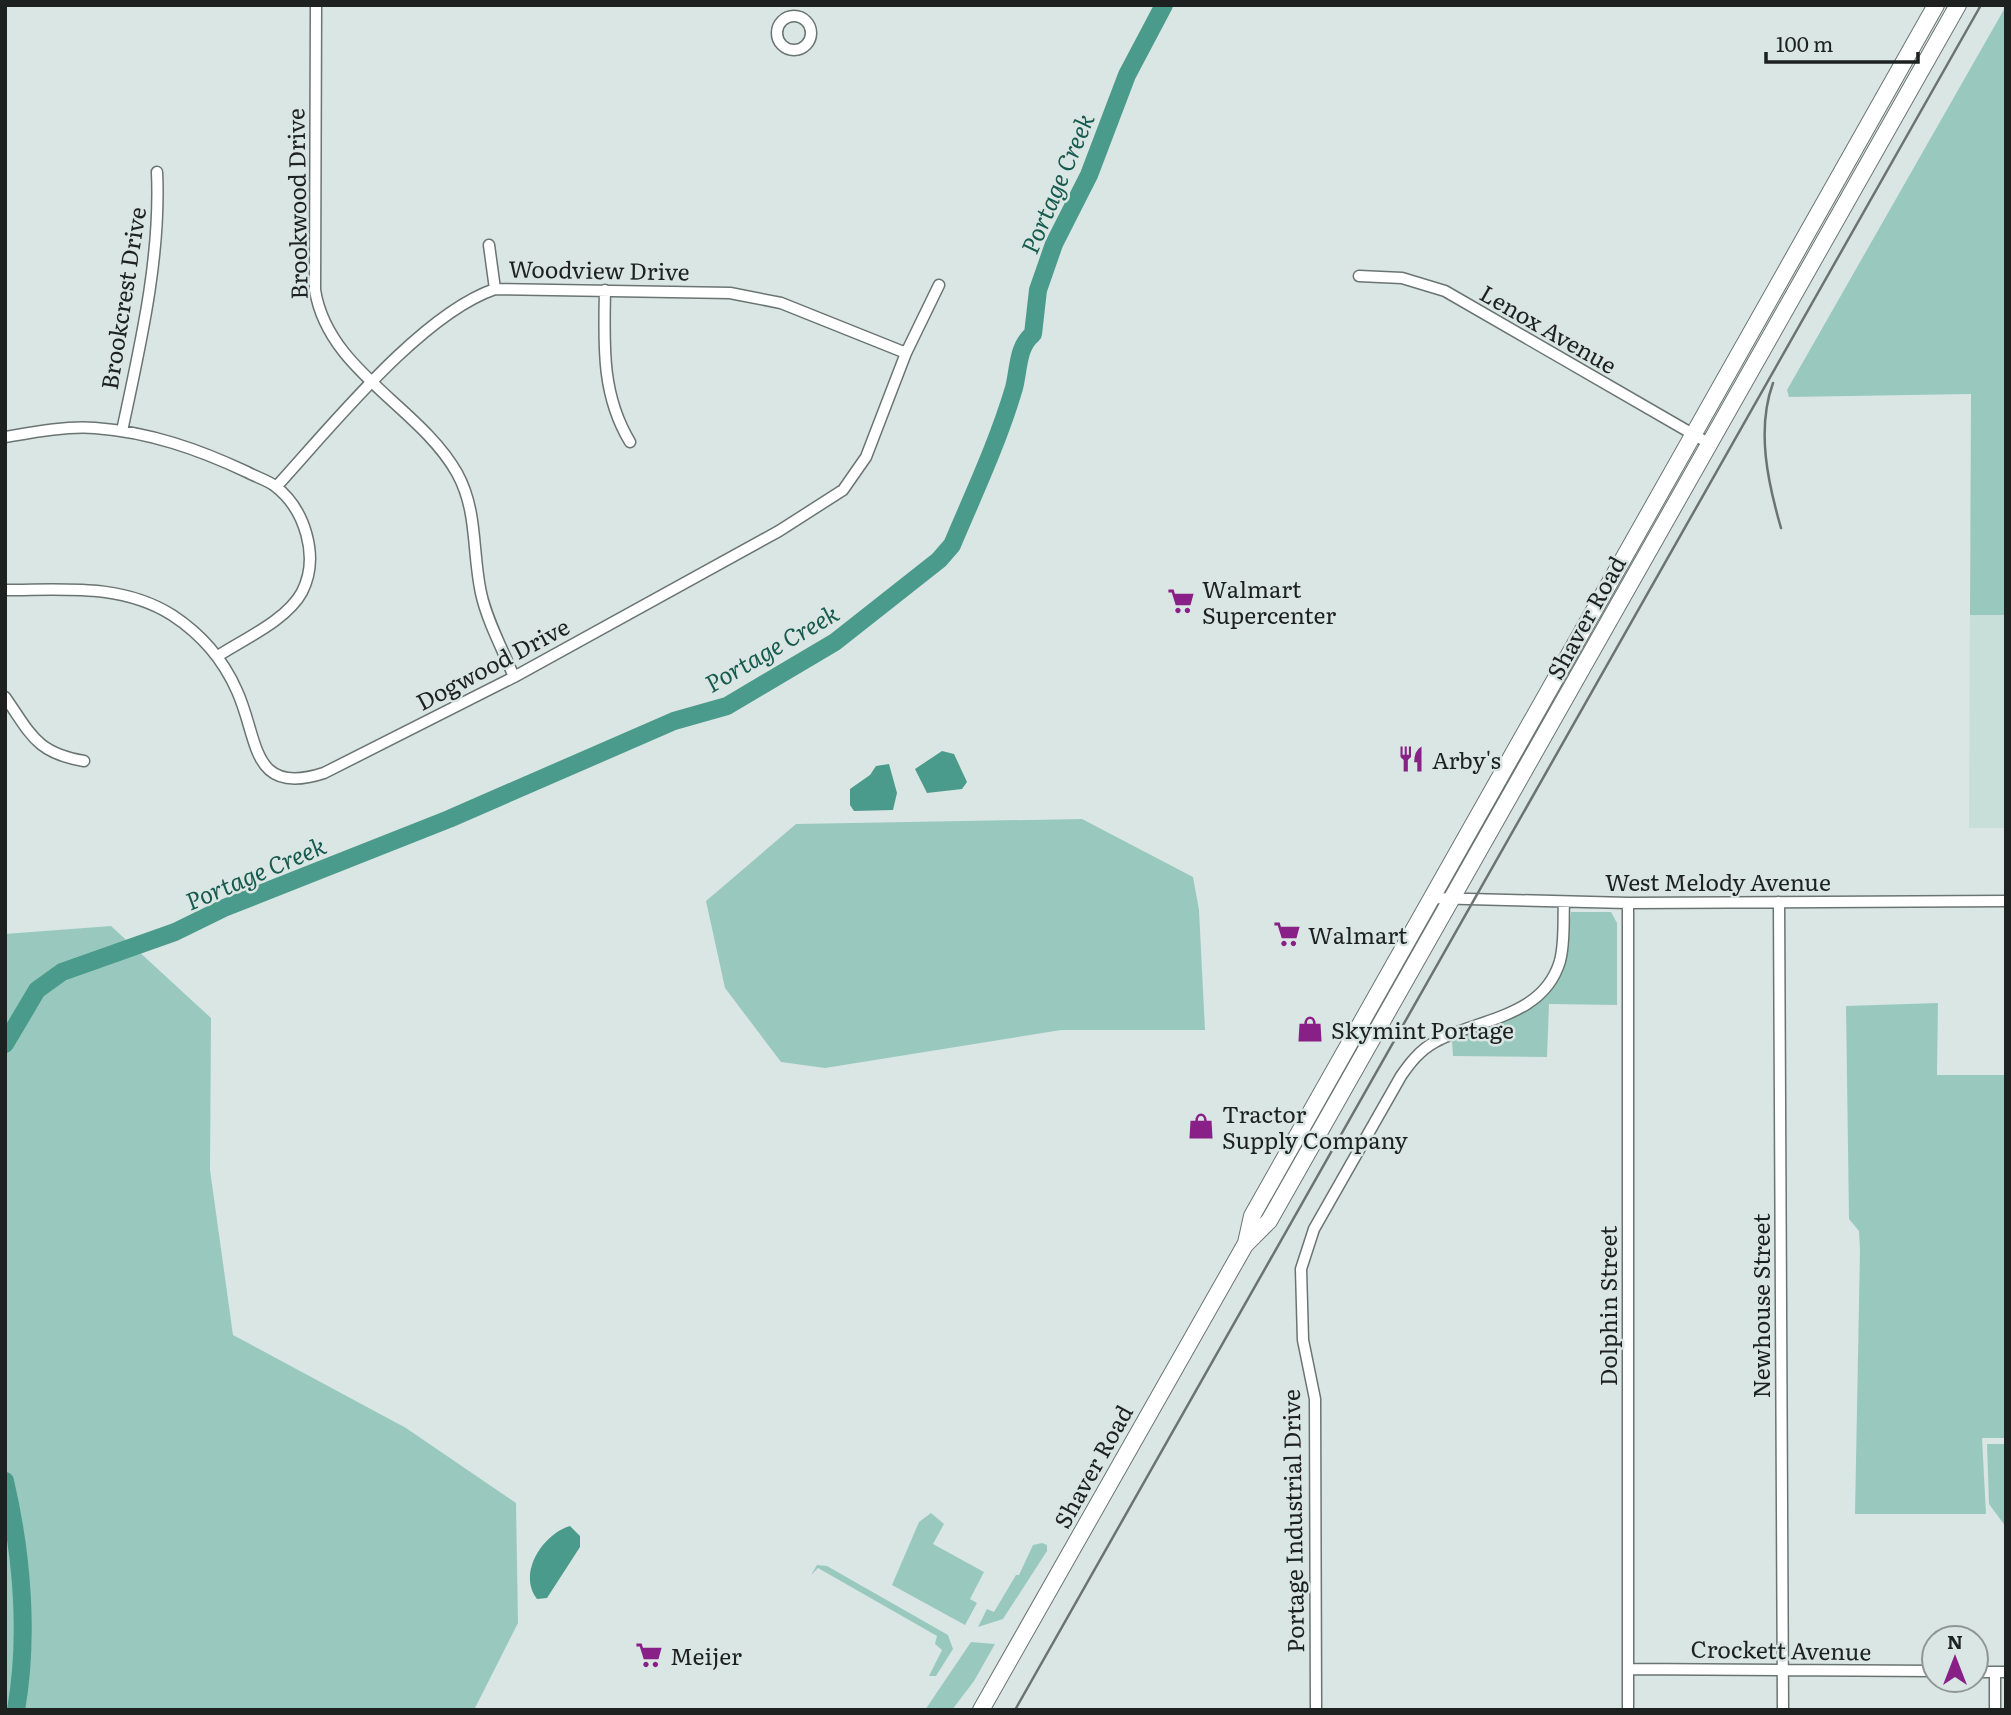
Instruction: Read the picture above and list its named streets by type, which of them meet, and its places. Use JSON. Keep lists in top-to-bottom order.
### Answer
{
  "streets": {
    "main road": ["Shaver Road"],
    "street": [
      "Brookwood Drive",
      "Woodview Drive",
      "Brookcrest Drive",
      "Lenox Avenue",
      "Dogwood Drive",
      "West Melody Avenue",
      "Dolphin Street",
      "Newhouse Street",
      "Portage Industrial Drive",
      "Crockett Avenue"
    ]
  },
  "crossings": [
    ["Brookwood Drive", "Woodview Drive"],
    ["Brookwood Drive", "Dogwood Drive"],
    ["Woodview Drive", "Dogwood Drive"],
    ["Lenox Avenue", "Shaver Road"],
    ["Shaver Road", "West Melody Avenue"],
    ["West Melody Avenue", "Dolphin Street"],
    ["West Melody Avenue", "Newhouse Street"],
    ["West Melody Avenue", "Portage Industrial Drive"],
    ["Dolphin Street", "Crockett Avenue"],
    ["Newhouse Street", "Crockett Avenue"]
  ],
  "water": ["Portage Creek"],
  "places": {
    "supermarket": ["Walmart Supercenter", "Walmart", "Meijer"],
    "restaurant": ["Arby's"],
    "shop": ["Skymint Portage", "Tractor Supply Company"]
  },
  "scale_bar": "100 m",
  "north": "top"
}
